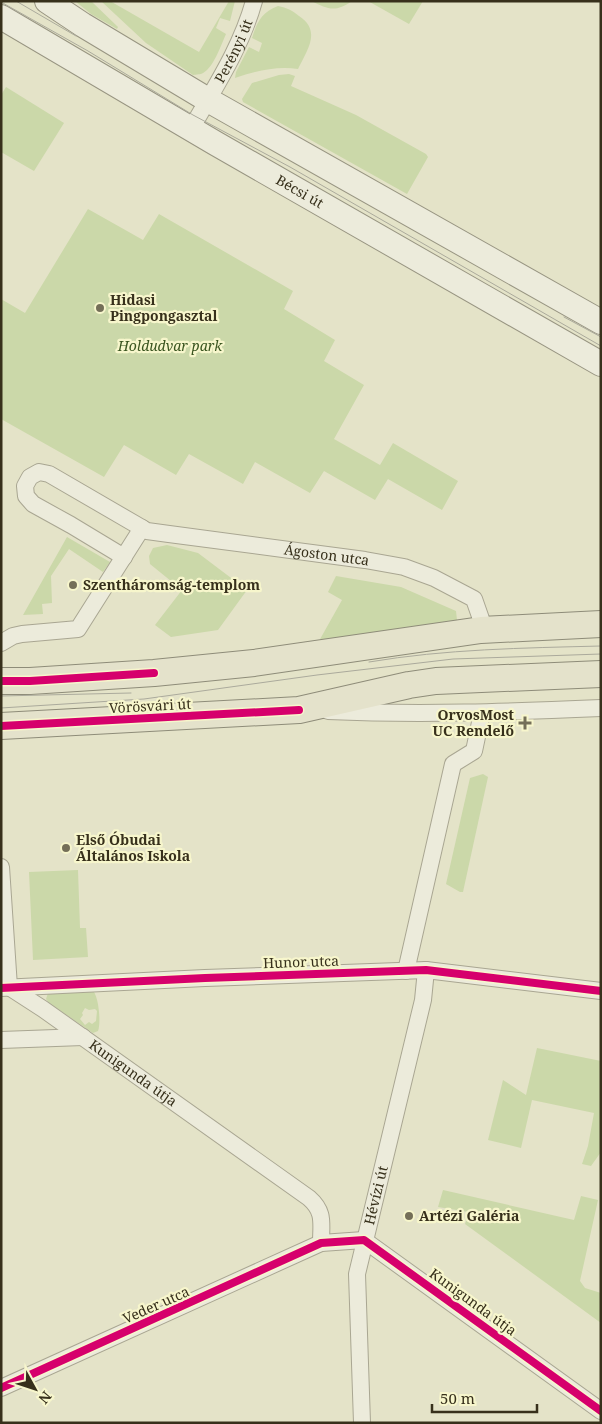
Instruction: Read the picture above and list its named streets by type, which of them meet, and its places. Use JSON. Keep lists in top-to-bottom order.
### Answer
{
  "streets": {
    "main road": ["Bécsi út", "Vörösvári út"],
    "street": [
      "Perényi út",
      "Ágoston utca",
      "Hunor utca",
      "Kunigunda útja",
      "Hévízi út",
      "Veder utca"
    ]
  },
  "crossings": [
    ["Perényi út", "Bécsi út"],
    ["Hunor utca", "Kunigunda útja"],
    ["Hunor utca", "Hévízi út"],
    ["Kunigunda útja", "Hévízi út"],
    ["Kunigunda útja", "Veder utca"]
  ],
  "parks": ["Holdudvar park"],
  "places": {
    "other": [
      "Hidasi Pingpongasztal",
      "Szentháromság-templom",
      "Első Óbudai Általános Iskola",
      "Artézi Galéria"
    ],
    "health": ["OrvosMost UC Rendelő"]
  },
  "scale_bar": "50 m",
  "north": "bottom right"
}
